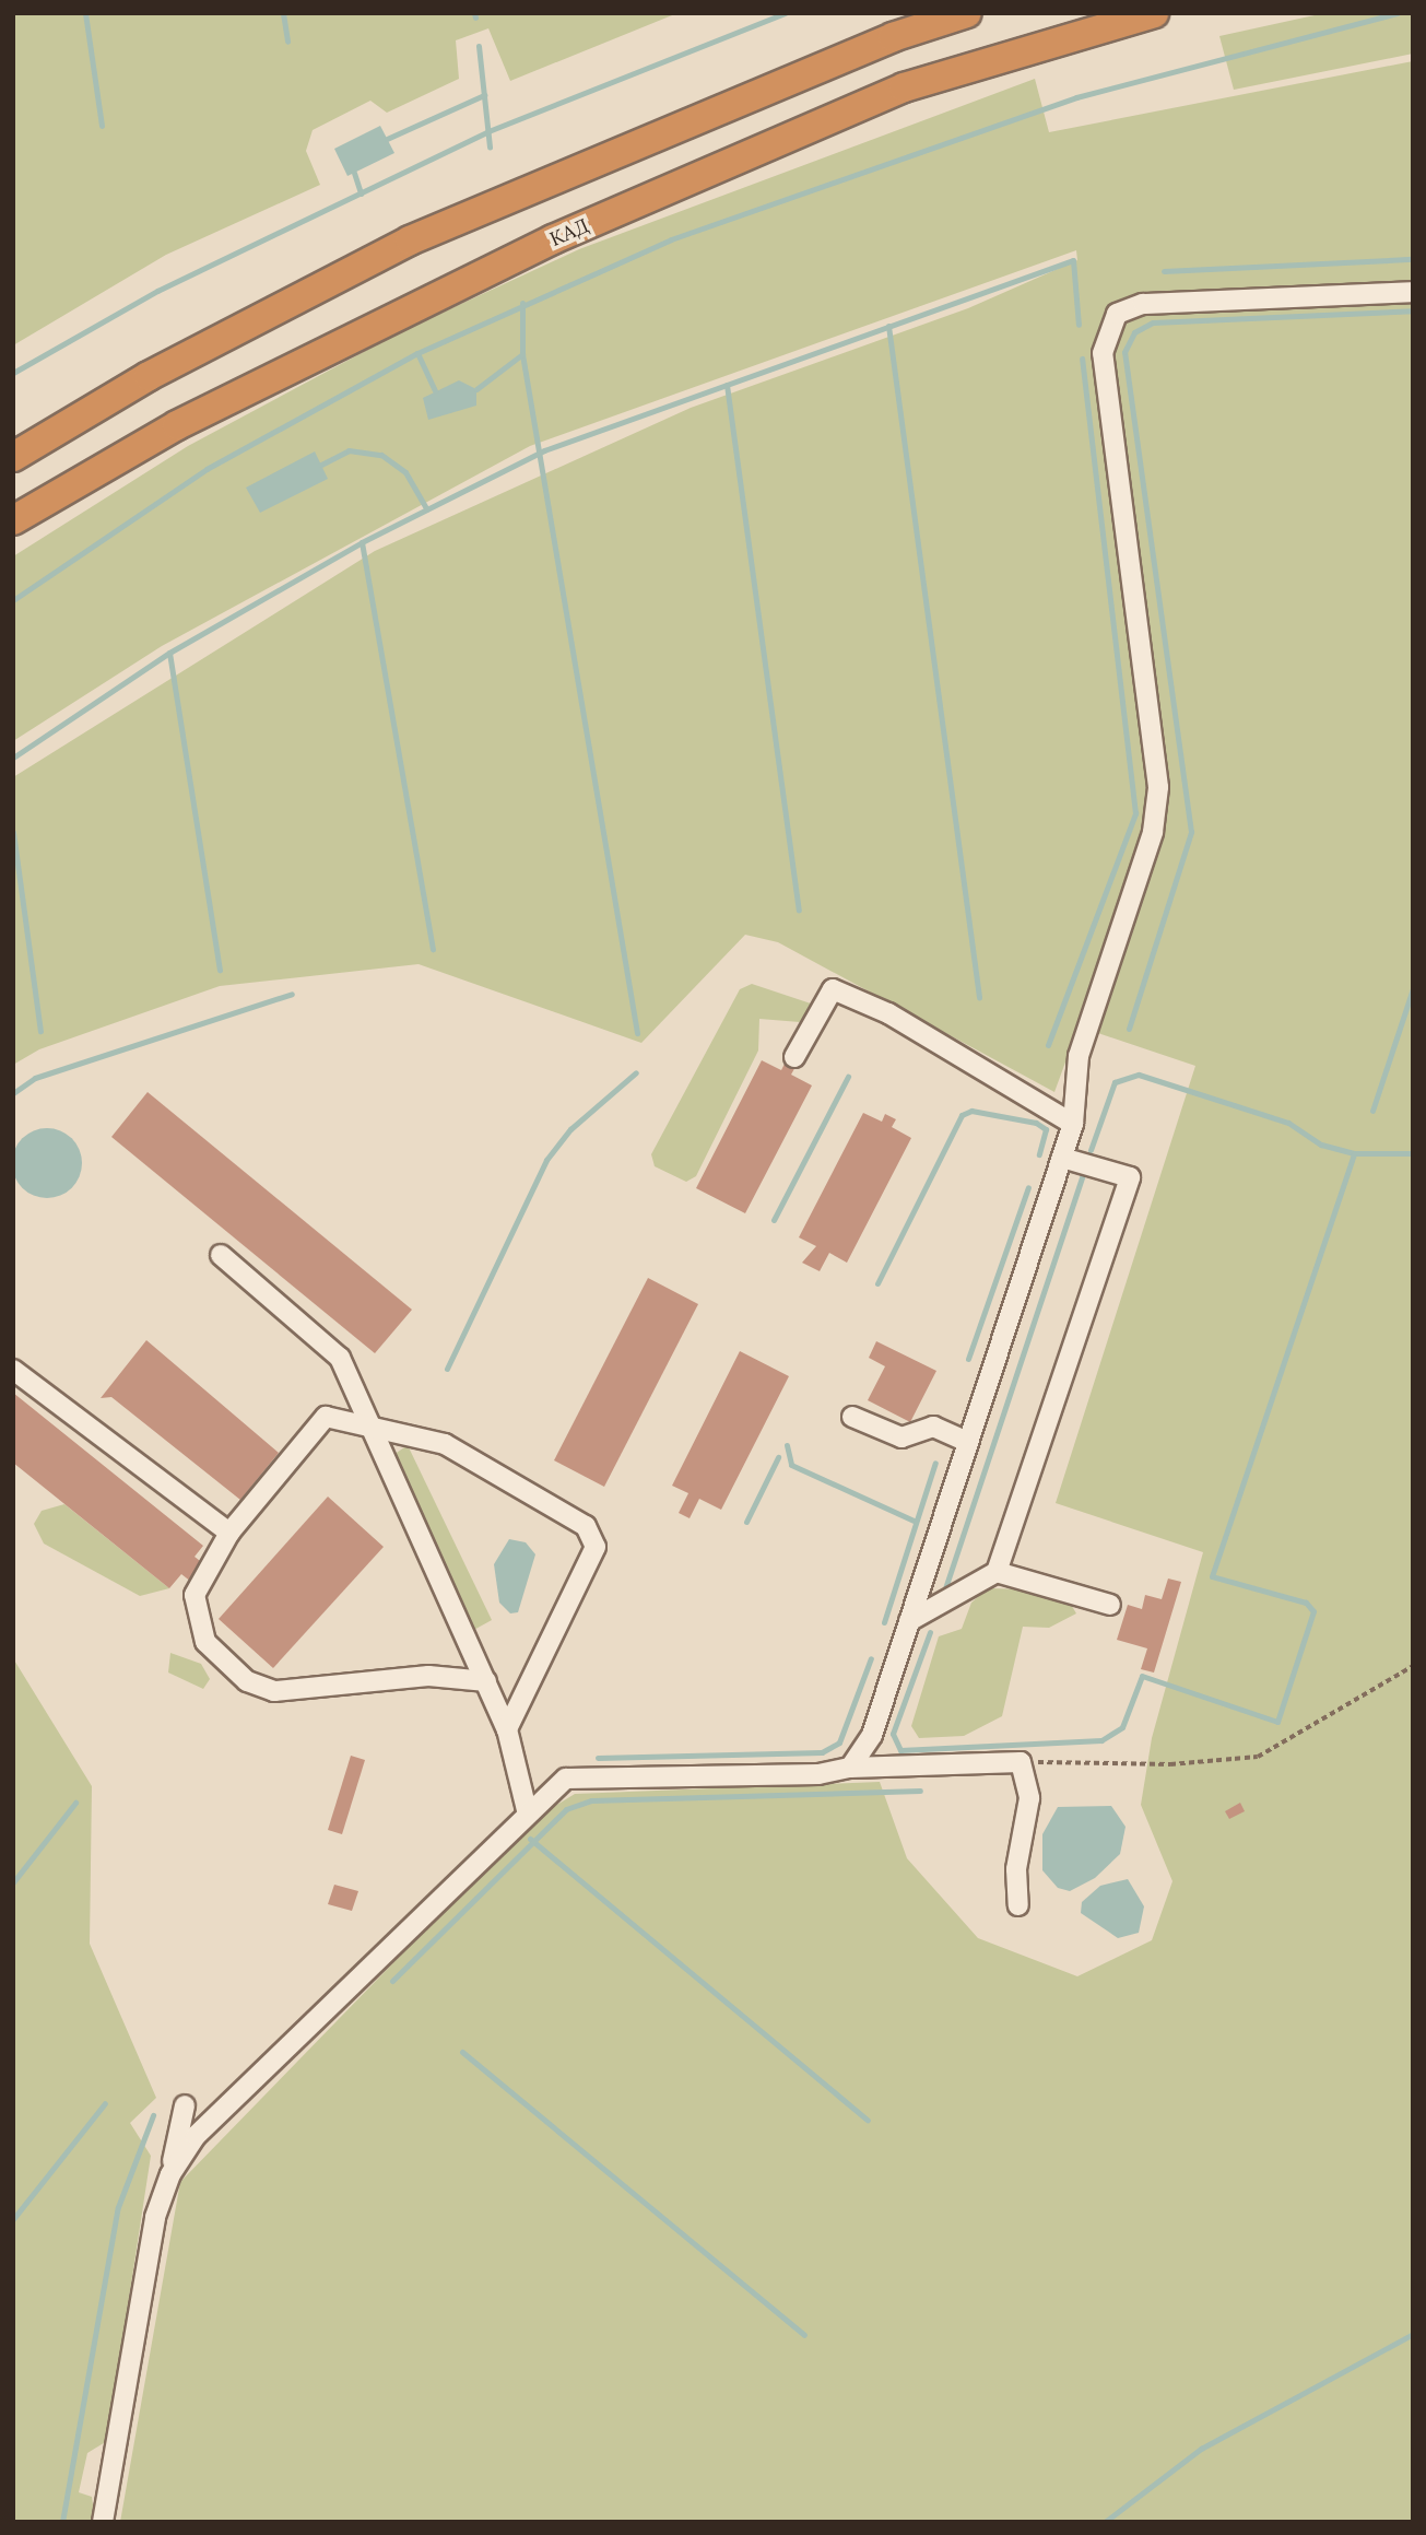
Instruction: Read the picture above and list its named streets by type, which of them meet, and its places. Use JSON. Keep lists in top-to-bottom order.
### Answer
{
  "streets": {
    "highway": ["КАД"]
  }
}
